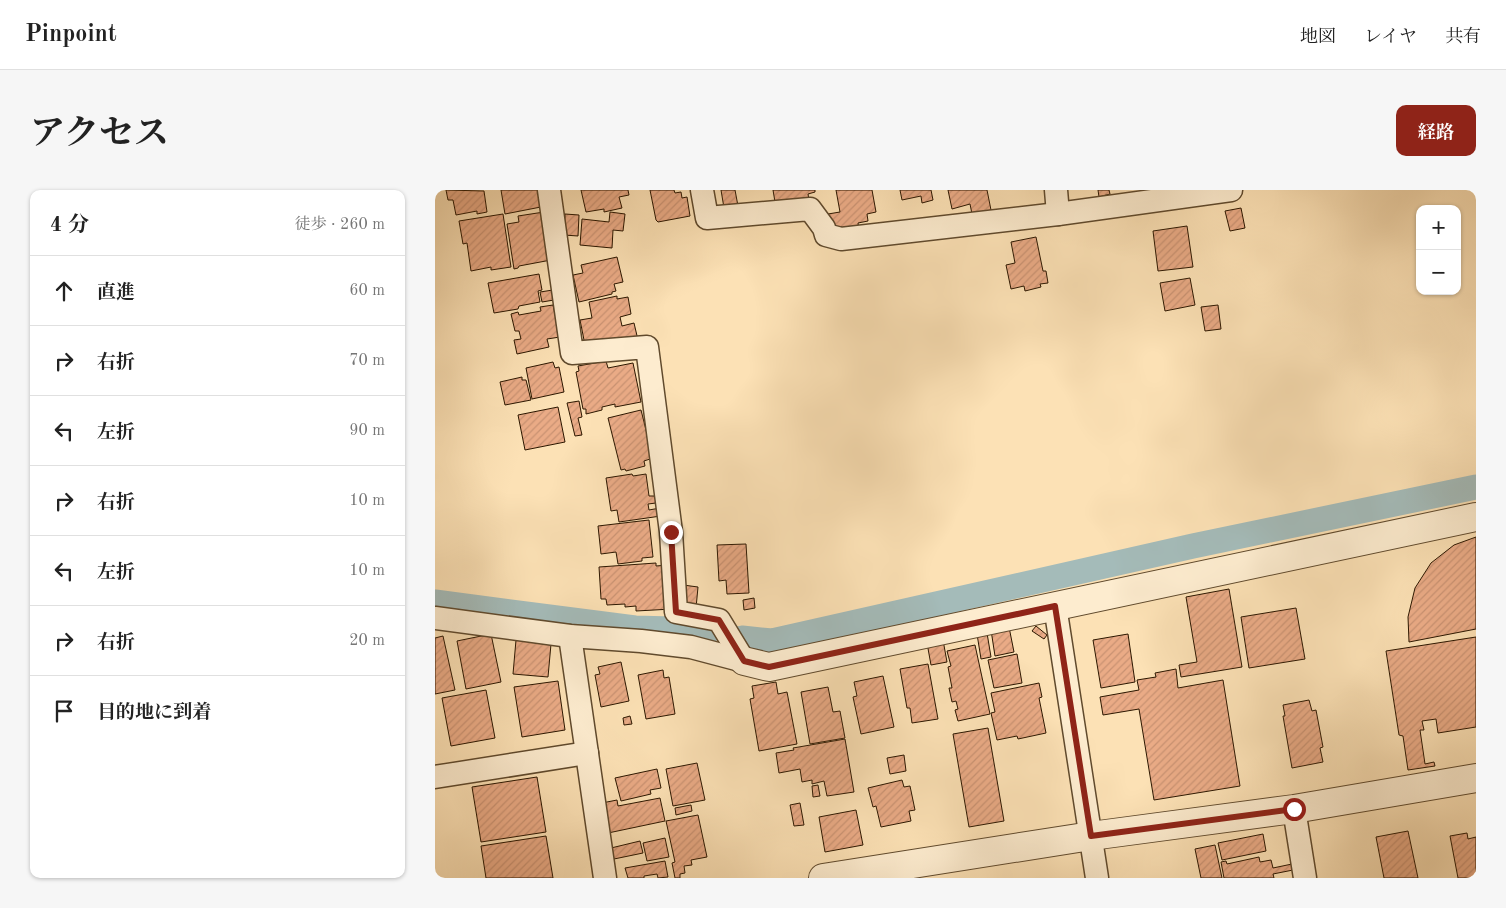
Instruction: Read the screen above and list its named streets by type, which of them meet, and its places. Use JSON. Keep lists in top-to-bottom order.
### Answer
{
  "page": {
    "header": "Pinpoint",
    "nav": ["地図", "レイヤ", "共有"],
    "title": "アクセス",
    "buttons": "経路",
    "heading": ["4 分", "徒歩 · 260 m"],
    "map_buttons": ["+", "−"],
    "list": [
      ["直進", "60 m"],
      ["右折", "70 m"],
      ["左折", "90 m"],
      ["右折", "10 m"],
      ["左折", "10 m"],
      ["右折", "20 m"],
      "目的地に到着"
    ]
  }
}
